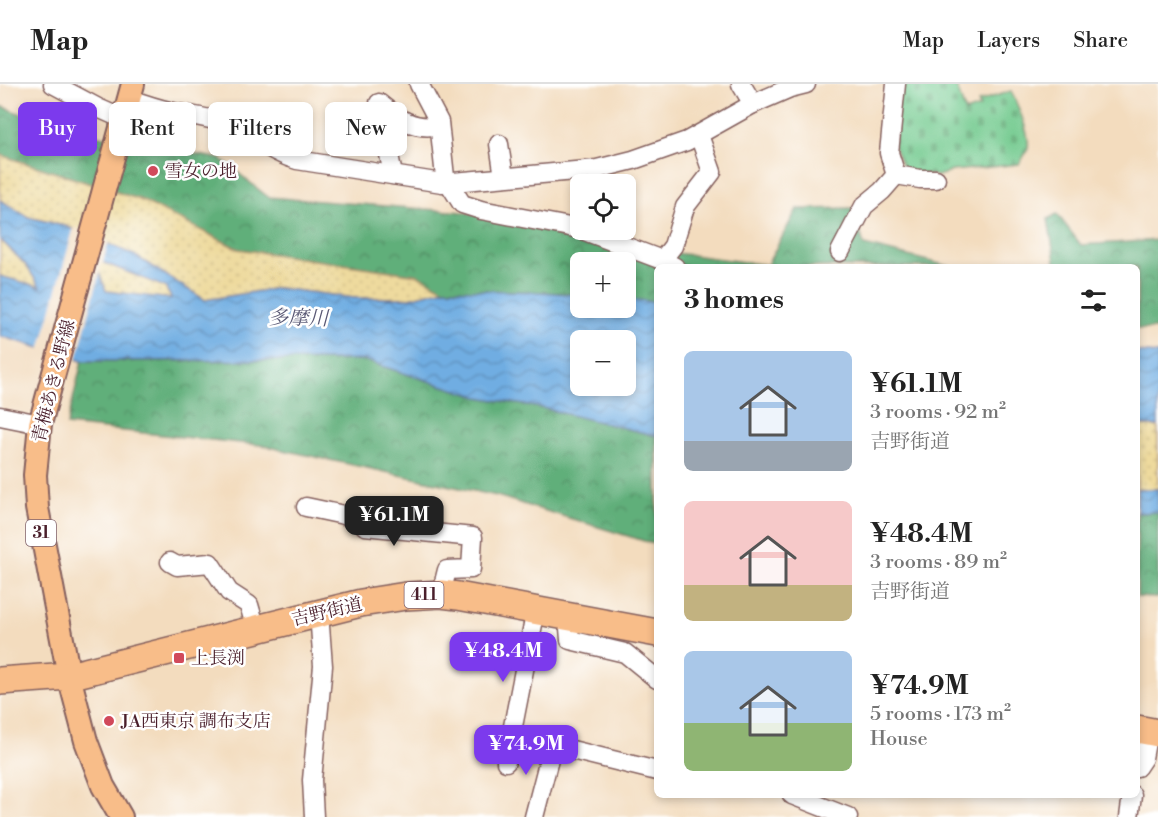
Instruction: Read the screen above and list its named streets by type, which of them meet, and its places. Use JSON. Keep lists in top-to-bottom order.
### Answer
{
  "streets": {
    "highway": ["411", "吉野街道"],
    "main road": ["青梅あきる野線", "31"]
  },
  "crossings": [
    ["青梅あきる野線", "吉野街道"]
  ],
  "water": ["多摩川"],
  "places": {
    "other": ["雪女の地", "JA西東京 調布支店"],
    "transit": ["上長渕"]
  },
  "page": {
    "header": "Map",
    "nav": ["Map", "Layers", "Share"],
    "chip": [
      "Buy",
      "Rent",
      "Filters",
      "New"
    ],
    "map_buttons": ["+", "−"],
    "heading": "3 homes",
    "list": [
      {
        "name": "¥61.1M",
        "note": "3 rooms · 92 m² · 吉野街道"
      },
      {
        "name": "¥48.4M",
        "note": "3 rooms · 89 m² · 吉野街道"
      },
      {
        "name": "¥74.9M",
        "note": "5 rooms · 173 m² · House"
      }
    ],
    "price": ["¥61.1M", "¥48.4M", "¥74.9M"]
  }
}
